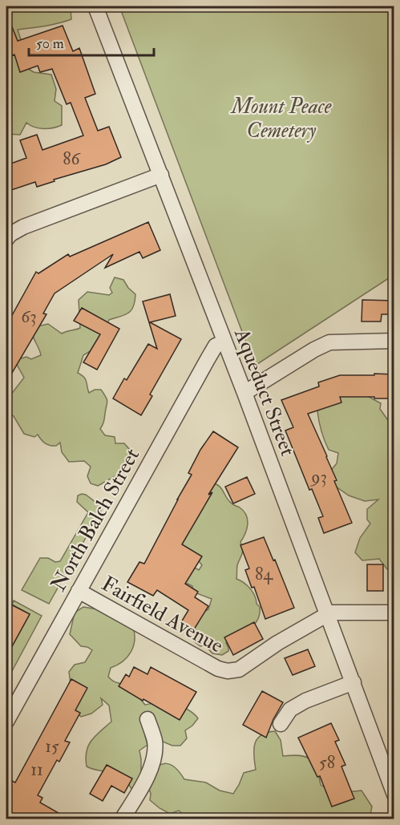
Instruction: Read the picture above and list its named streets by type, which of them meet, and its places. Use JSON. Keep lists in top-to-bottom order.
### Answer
{
  "streets": {
    "street": ["Aqueduct Street", "North Balch Street", "Fairfield Avenue"]
  },
  "crossings": [
    ["Aqueduct Street", "North Balch Street"],
    ["Aqueduct Street", "Fairfield Avenue"],
    ["North Balch Street", "Fairfield Avenue"]
  ],
  "parks": ["Mount Peace Cemetery"],
  "house_numbers": [
    "86",
    "63",
    "93",
    "84",
    "15",
    "58",
    "11"
  ],
  "scale_bar": "50 m"
}
